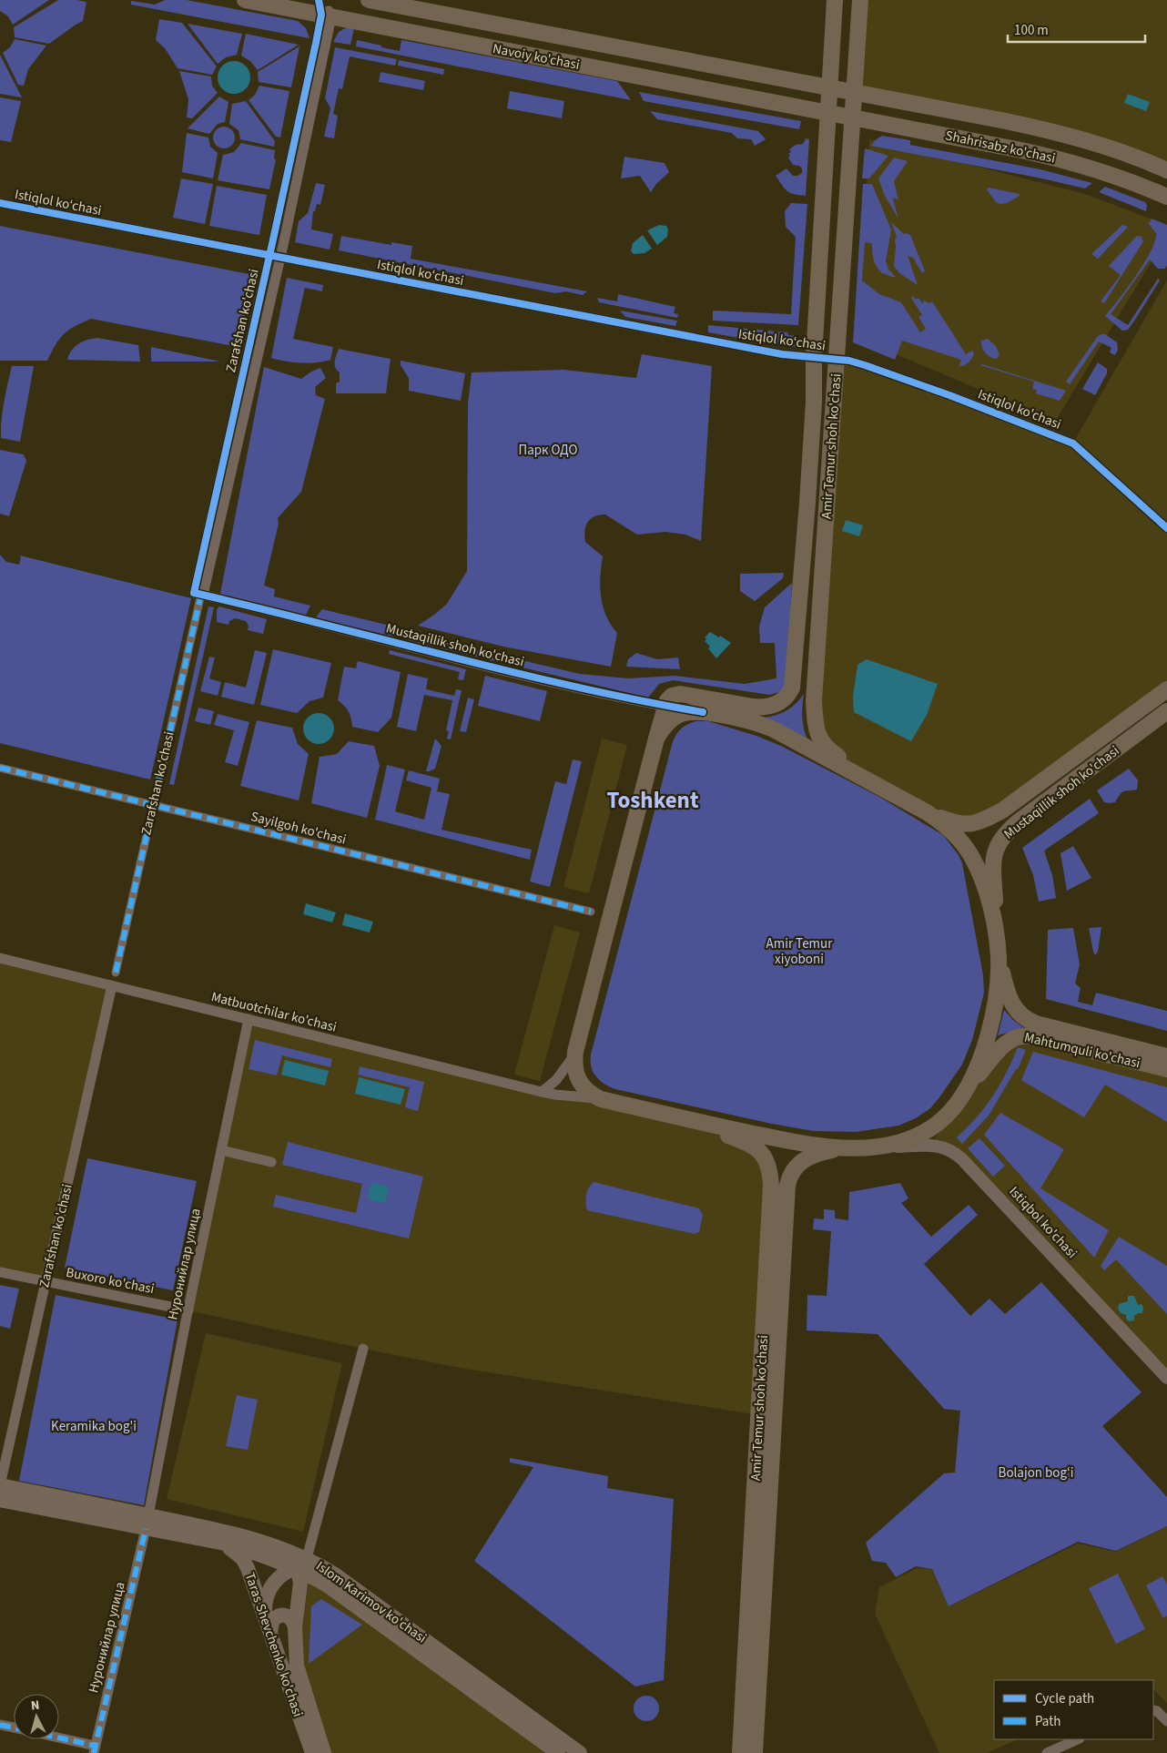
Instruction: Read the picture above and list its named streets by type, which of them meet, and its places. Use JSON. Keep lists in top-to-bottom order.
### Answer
{
  "streets": {
    "main road": [
      "Navoiy ko'chasi",
      "Shahrisabz ko'chasi",
      "Amir Temur shoh ko'chasi",
      "Mustaqillik shoh ko'chasi",
      "Mahtumquli ko'chasi",
      "Islom Karimov ko'chasi",
      "Taras Shevchenko ko'chasi"
    ],
    "street": [
      "Istiqlol ko‘chasi",
      "Zarafshan ko'chasi",
      "Istiqlol ko'chasi",
      "Sayilgoh ko'chasi",
      "Matbuotchilar ko'chasi",
      "Istiqbol ko'chasi",
      "Нуронийлар улица",
      "Buxoro ko'chasi"
    ]
  },
  "crossings": [
    ["Navoiy ko'chasi", "Shahrisabz ko'chasi"],
    ["Navoiy ko'chasi", "Zarafshan ko'chasi"],
    ["Navoiy ko'chasi", "Amir Temur shoh ko'chasi"],
    ["Shahrisabz ko'chasi", "Amir Temur shoh ko'chasi"],
    ["Istiqlol ko‘chasi", "Zarafshan ko'chasi"],
    ["Istiqlol ko‘chasi", "Istiqlol ko'chasi"],
    ["Istiqlol ko‘chasi", "Amir Temur shoh ko'chasi"],
    ["Zarafshan ko'chasi", "Mustaqillik shoh ko'chasi"],
    ["Zarafshan ko'chasi", "Sayilgoh ko'chasi"],
    ["Zarafshan ko'chasi", "Matbuotchilar ko'chasi"],
    ["Zarafshan ko'chasi", "Buxoro ko'chasi"],
    ["Zarafshan ko'chasi", "Islom Karimov ko'chasi"],
    ["Istiqlol ko'chasi", "Amir Temur shoh ko'chasi"],
    ["Amir Temur shoh ko'chasi", "Mustaqillik shoh ko'chasi"],
    ["Mustaqillik shoh ko'chasi", "Mahtumquli ko'chasi"],
    ["Matbuotchilar ko'chasi", "Нуронийлар улица"],
    ["Нуронийлар улица", "Buxoro ko'chasi"],
    ["Нуронийлар улица", "Islom Karimov ko'chasi"],
    ["Islom Karimov ko'chasi", "Taras Shevchenko ko'chasi"]
  ],
  "districts": ["Toshkent"],
  "parks": [
    "Парк ОДО",
    "Amir Temur xiyoboni",
    "Keramika bog'i",
    "Bolajon bog‘i"
  ],
  "legend": ["Cycle path", "Path"],
  "scale_bar": "100 m",
  "north": "top"
}
